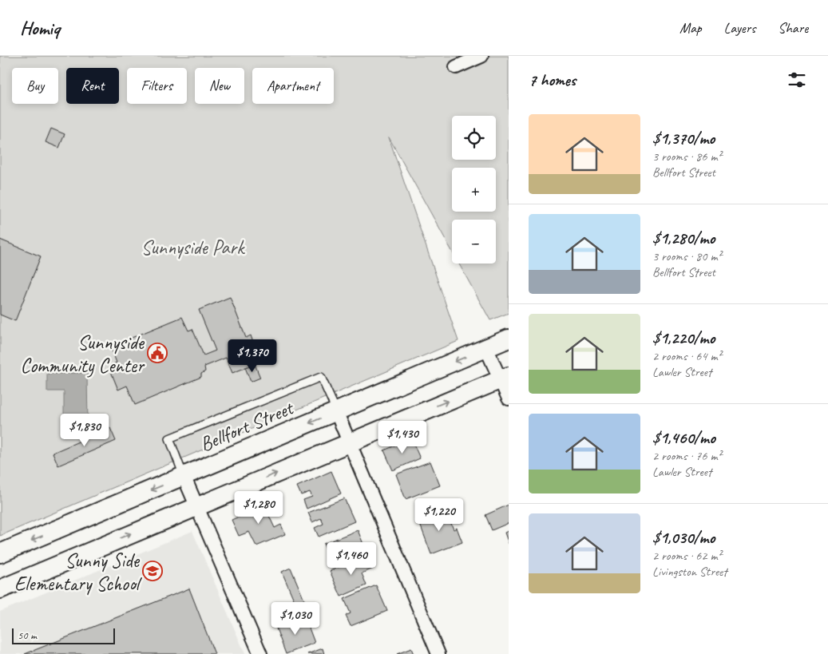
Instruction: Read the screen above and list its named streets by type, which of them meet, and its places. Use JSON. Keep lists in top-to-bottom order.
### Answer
{
  "streets": {
    "main road": ["Bellfort Street"]
  },
  "parks": ["Sunnyside Park"],
  "places": {
    "public building": ["Sunnyside Community Center"],
    "school or university": ["Sunny Side Elementary School"]
  },
  "scale_bar": "50 m",
  "page": {
    "header": "Homiq",
    "nav": ["Map", "Layers", "Share"],
    "heading": "7 homes",
    "chip": [
      "Buy",
      "Rent",
      "Filters",
      "New",
      "Apartment"
    ],
    "list": [
      {
        "name": "$1,370/mo",
        "note": "3 rooms · 86 m² · Bellfort Street"
      },
      {
        "name": "$1,280/mo",
        "note": "3 rooms · 80 m² · Bellfort Street"
      },
      {
        "name": "$1,220/mo",
        "note": "2 rooms · 64 m² · Lawler Street"
      },
      {
        "name": "$1,460/mo",
        "note": "2 rooms · 76 m² · Lawler Street"
      },
      {
        "name": "$1,030/mo",
        "note": "2 rooms · 62 m² · Livingston Street"
      }
    ],
    "map_buttons": ["+", "−"],
    "price": [
      "$1,370",
      "$1,830",
      "$1,430",
      "$1,280",
      "$1,220",
      "$1,460",
      "$1,030"
    ],
    "scale": "50 m"
  }
}
